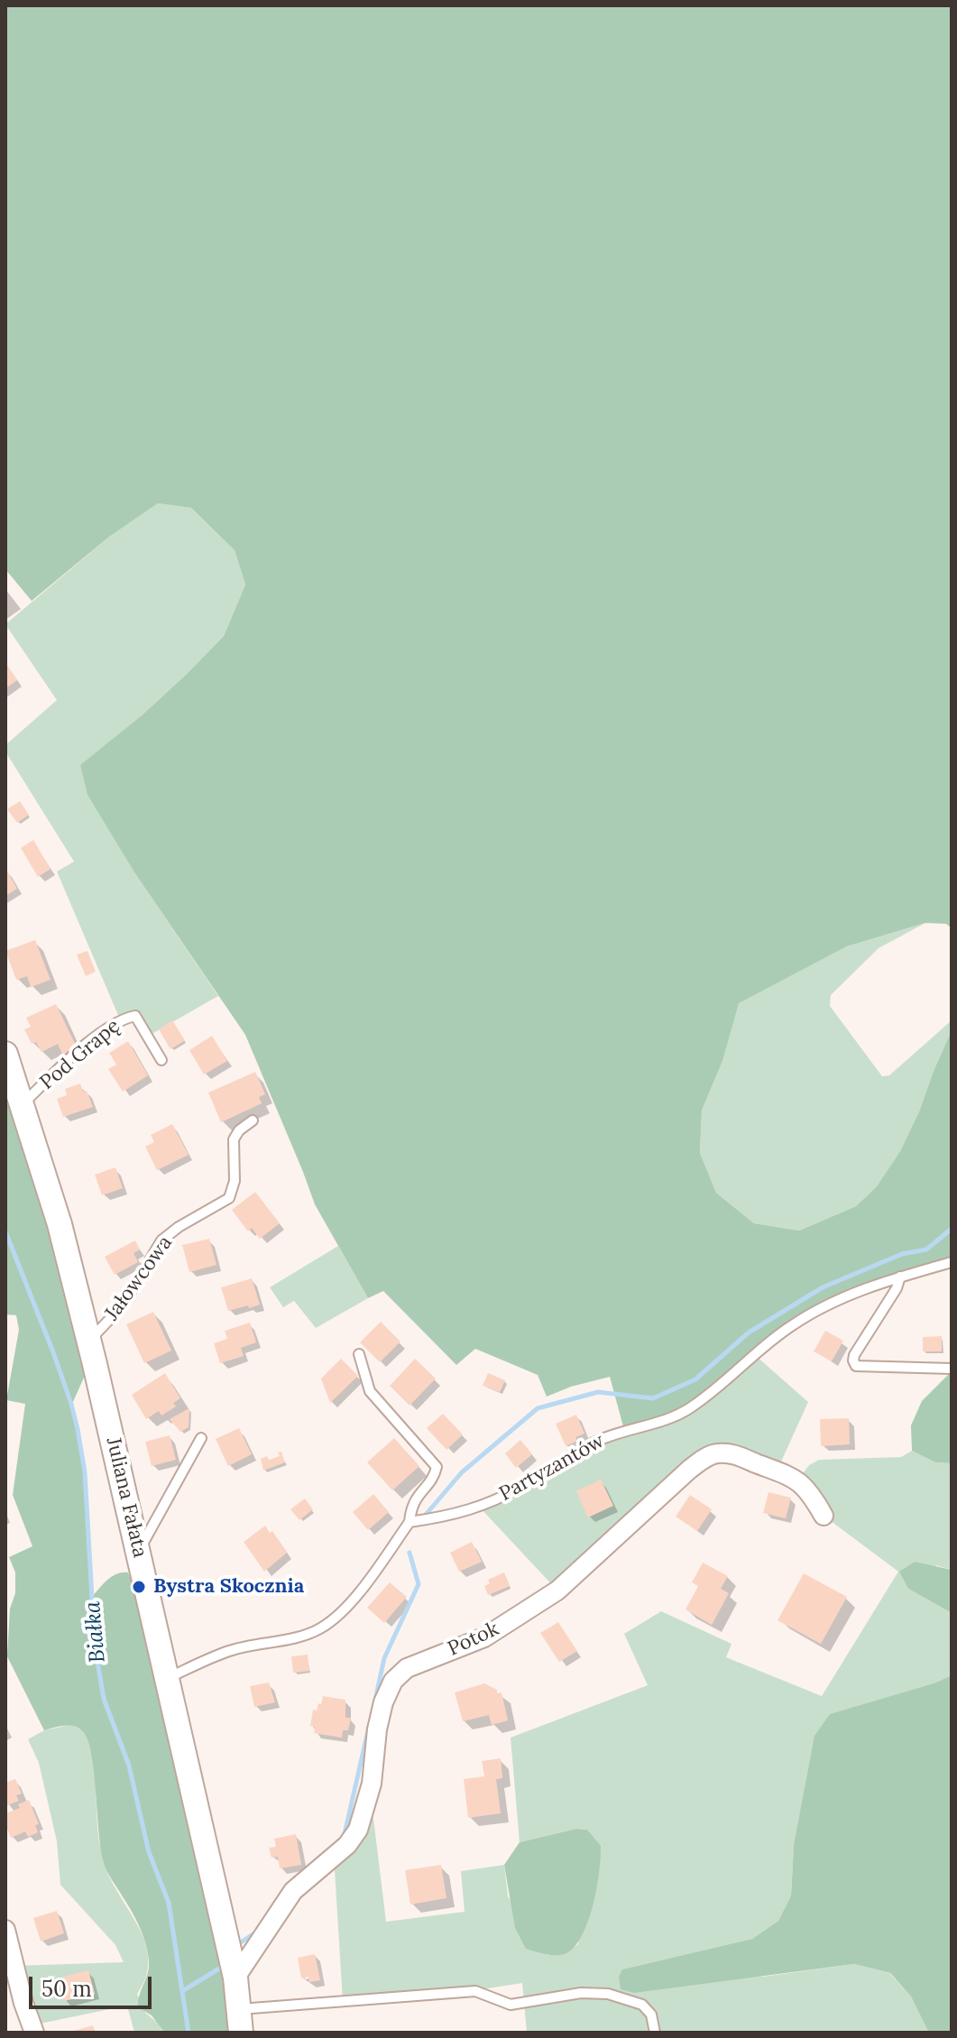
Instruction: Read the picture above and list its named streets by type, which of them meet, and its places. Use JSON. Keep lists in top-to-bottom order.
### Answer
{
  "streets": {
    "street": ["Juliana Fałata", "Potok"],
    "lane": ["Pod Grapę", "Jałowcowa", "Partyzantów"]
  },
  "crossings": [
    ["Pod Grapę", "Juliana Fałata"],
    ["Jałowcowa", "Juliana Fałata"],
    ["Juliana Fałata", "Potok"]
  ],
  "water": ["Białka"],
  "places": ["Bystra Skocznia"],
  "scale_bar": "50 m"
}
